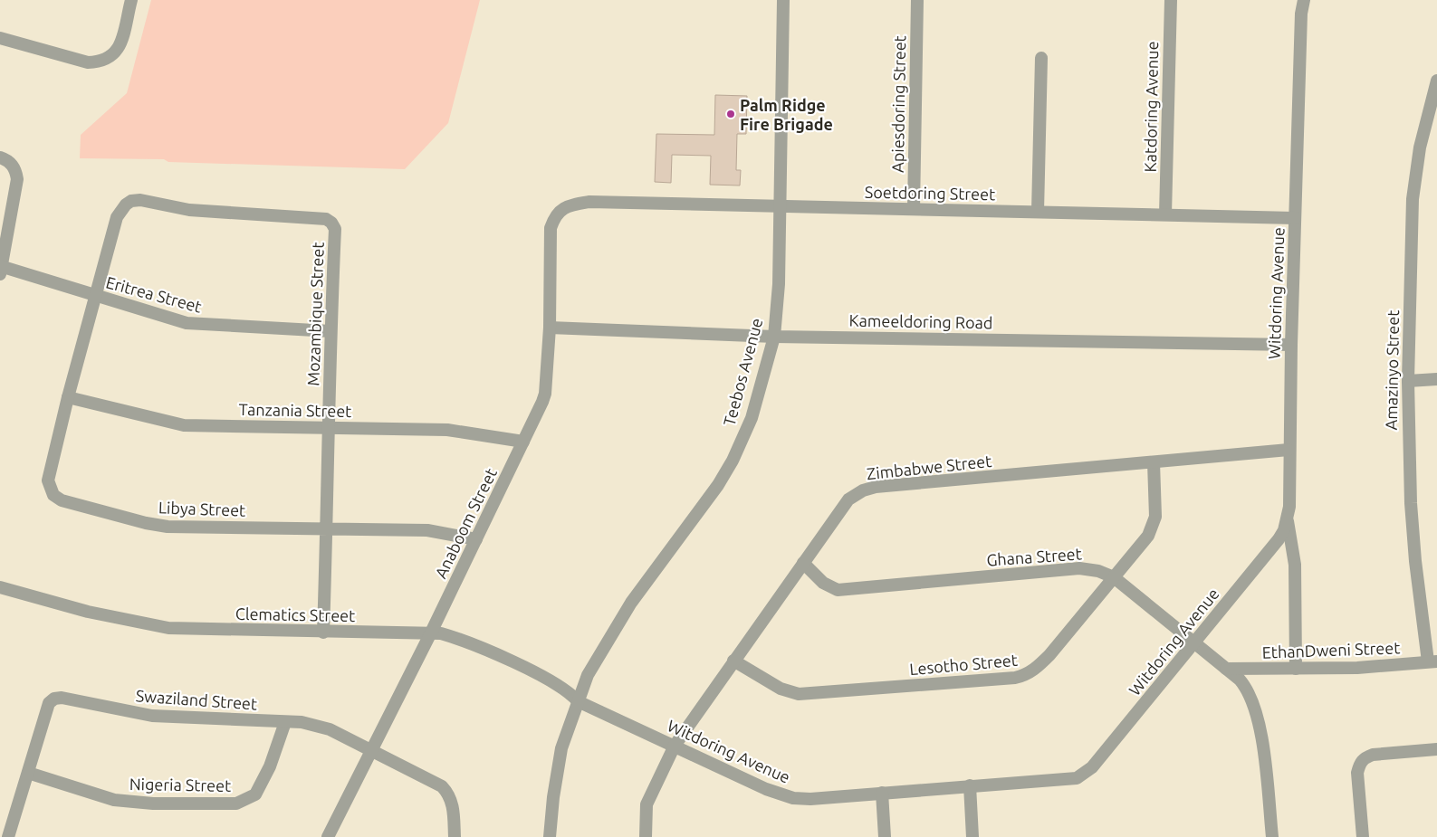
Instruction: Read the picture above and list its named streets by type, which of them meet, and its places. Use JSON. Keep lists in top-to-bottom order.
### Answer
{
  "streets": {
    "street": [
      "Apiesdoring Street",
      "Katdoring Avenue",
      "Soetdoring Street",
      "Witdoring Avenue",
      "Eritrea Street",
      "Mozambique Street",
      "Kameeldoring Road",
      "Amazinyo Street",
      "Teebos Avenue",
      "Tanzania Street",
      "Zimbabwe Street",
      "Libya Street",
      "Anaboom Street",
      "Ghana Street",
      "Clematics Street",
      "EthanDweni Street",
      "Lesotho Street",
      "Swaziland Street",
      "Nigeria Street"
    ]
  },
  "crossings": [
    ["Apiesdoring Street", "Soetdoring Street"],
    ["Katdoring Avenue", "Soetdoring Street"],
    ["Soetdoring Street", "Witdoring Avenue"],
    ["Soetdoring Street", "Teebos Avenue"],
    ["Soetdoring Street", "Anaboom Street"],
    ["Witdoring Avenue", "Kameeldoring Road"],
    ["Witdoring Avenue", "Teebos Avenue"],
    ["Witdoring Avenue", "Zimbabwe Street"],
    ["Witdoring Avenue", "Ghana Street"],
    ["Witdoring Avenue", "Clematics Street"],
    ["Eritrea Street", "Mozambique Street"],
    ["Eritrea Street", "Libya Street"],
    ["Mozambique Street", "Tanzania Street"],
    ["Mozambique Street", "Libya Street"],
    ["Mozambique Street", "Clematics Street"],
    ["Kameeldoring Road", "Teebos Avenue"],
    ["Kameeldoring Road", "Anaboom Street"],
    ["Amazinyo Street", "EthanDweni Street"],
    ["Teebos Avenue", "Clematics Street"],
    ["Tanzania Street", "Libya Street"],
    ["Tanzania Street", "Anaboom Street"],
    ["Zimbabwe Street", "Ghana Street"],
    ["Zimbabwe Street", "Lesotho Street"],
    ["Libya Street", "Anaboom Street"],
    ["Anaboom Street", "Clematics Street"],
    ["Anaboom Street", "Swaziland Street"],
    ["Ghana Street", "EthanDweni Street"],
    ["Ghana Street", "Lesotho Street"],
    ["Swaziland Street", "Nigeria Street"]
  ],
  "places": ["Palm Ridge Fire Brigade"]
}
